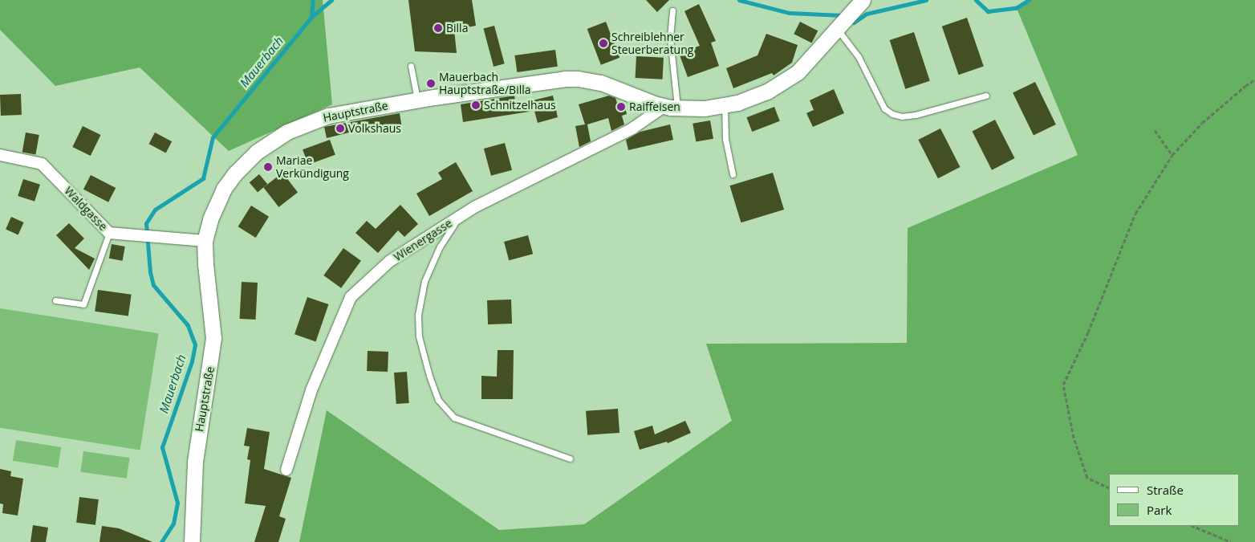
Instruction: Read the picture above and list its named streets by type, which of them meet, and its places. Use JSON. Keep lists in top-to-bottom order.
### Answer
{
  "streets": {
    "main road": ["Hauptstraße"],
    "street": ["Waldgasse", "Wienergasse"]
  },
  "crossings": [
    ["Hauptstraße", "Waldgasse"],
    ["Hauptstraße", "Wienergasse"]
  ],
  "water": ["Mauerbach"],
  "places": [
    "Billa",
    "Schreiblehner Steuerberatung",
    "Mauerbach Hauptstraße/Billa",
    "Schnitzelhaus",
    "Raiffeisen",
    "Volkshaus",
    "Mariae Verkündigung"
  ],
  "legend": ["Straße", "Park"]
}
